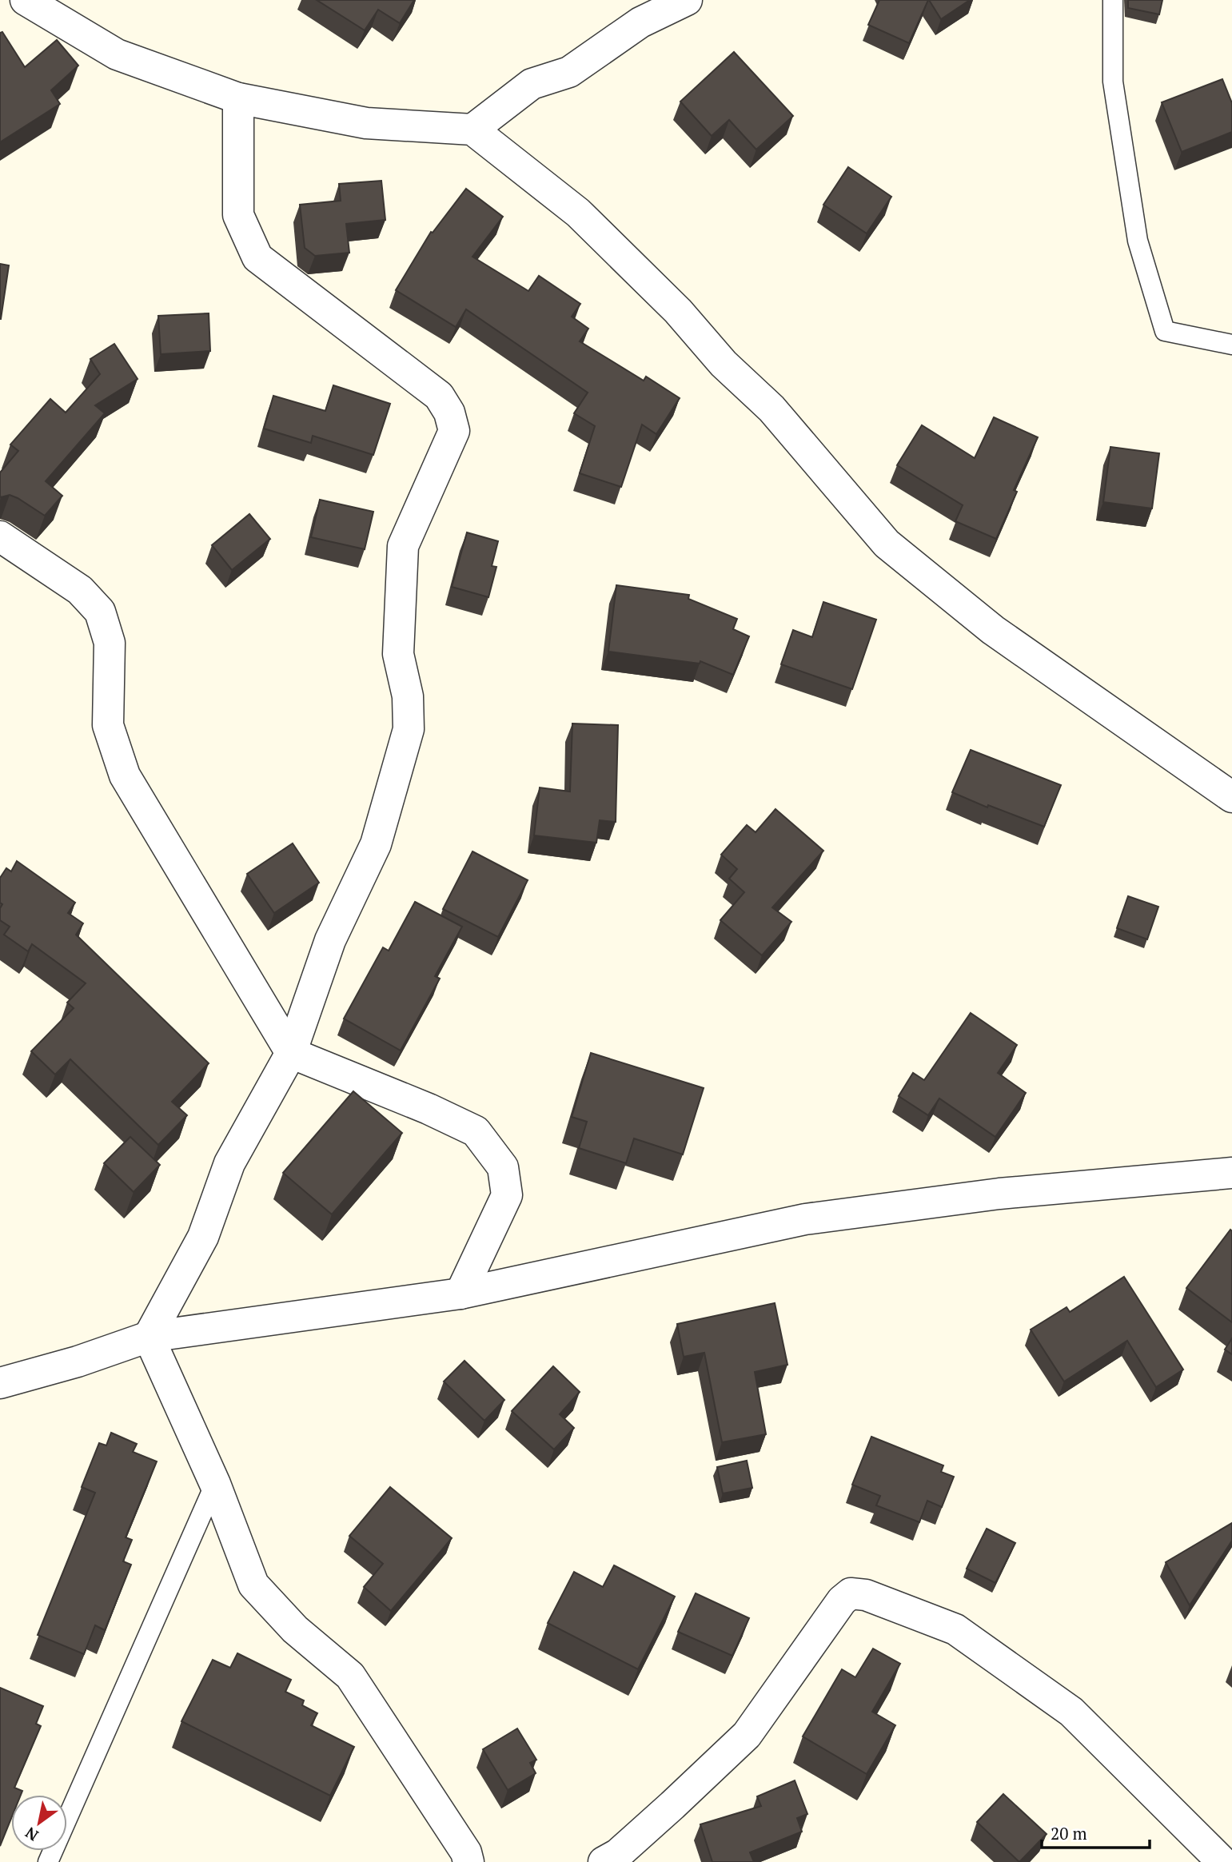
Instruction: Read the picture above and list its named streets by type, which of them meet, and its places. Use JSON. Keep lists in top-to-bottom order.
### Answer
{
  "scale_bar": "20 m",
  "north": "bottom left"
}
